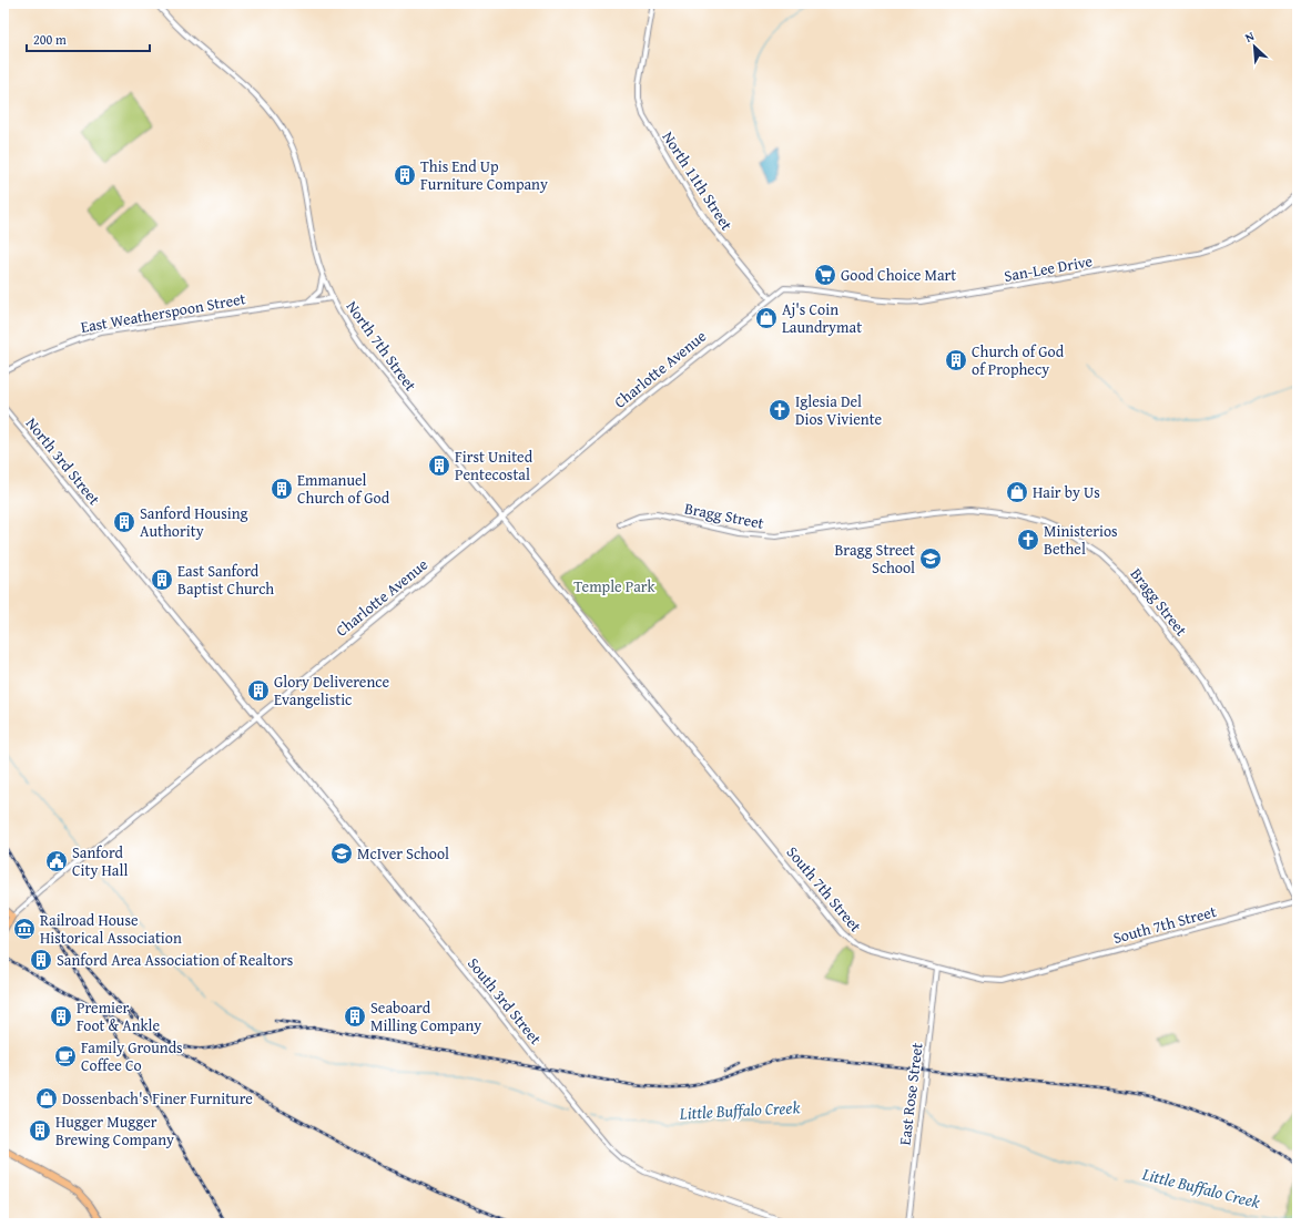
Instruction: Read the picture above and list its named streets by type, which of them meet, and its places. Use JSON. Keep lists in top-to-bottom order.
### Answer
{
  "streets": {
    "main road": ["Charlotte Avenue"],
    "street": [
      "North 11th Street",
      "San-Lee Drive",
      "East Weatherspoon Street",
      "North 7th Street",
      "North 3rd Street",
      "Bragg Street",
      "South 7th Street",
      "South 3rd Street",
      "East Rose Street"
    ]
  },
  "crossings": [
    ["North 11th Street", "Charlotte Avenue"],
    ["San-Lee Drive", "Charlotte Avenue"],
    ["East Weatherspoon Street", "North 7th Street"],
    ["North 7th Street", "Charlotte Avenue"],
    ["North 7th Street", "South 7th Street"],
    ["Charlotte Avenue", "North 3rd Street"],
    ["Charlotte Avenue", "South 7th Street"],
    ["Charlotte Avenue", "South 3rd Street"],
    ["North 3rd Street", "South 3rd Street"],
    ["Bragg Street", "South 7th Street"],
    ["South 7th Street", "East Rose Street"]
  ],
  "water": ["Little Buffalo Creek"],
  "parks": ["Temple Park"],
  "places": {
    "building": [
      "This End Up Furniture Company",
      "Church of God of Prophecy",
      "First United Pentecostal",
      "Emmanuel Church of God",
      "Sanford Housing Authority",
      "East Sanford Baptist Church",
      "Glory Deliverence Evangelistic",
      "Sanford Area Association of Realtors",
      "Premier Foot & Ankle",
      "Seaboard Milling Company",
      "Hugger Mugger Brewing Company"
    ],
    "supermarket": ["Good Choice Mart"],
    "shop": ["Aj's Coin Laundrymat", "Hair by Us", "Dossenbach's Finer Furniture"],
    "church": ["Iglesia Del Dios Viviente", "Ministerios Bethel"],
    "school or university": ["Bragg Street School", "McIver School"],
    "public building": ["Sanford City Hall"],
    "museum": ["Railroad House Historical Association"],
    "cafe": ["Family Grounds Coffee Co"]
  },
  "scale_bar": "200 m",
  "north": "top left"
}
